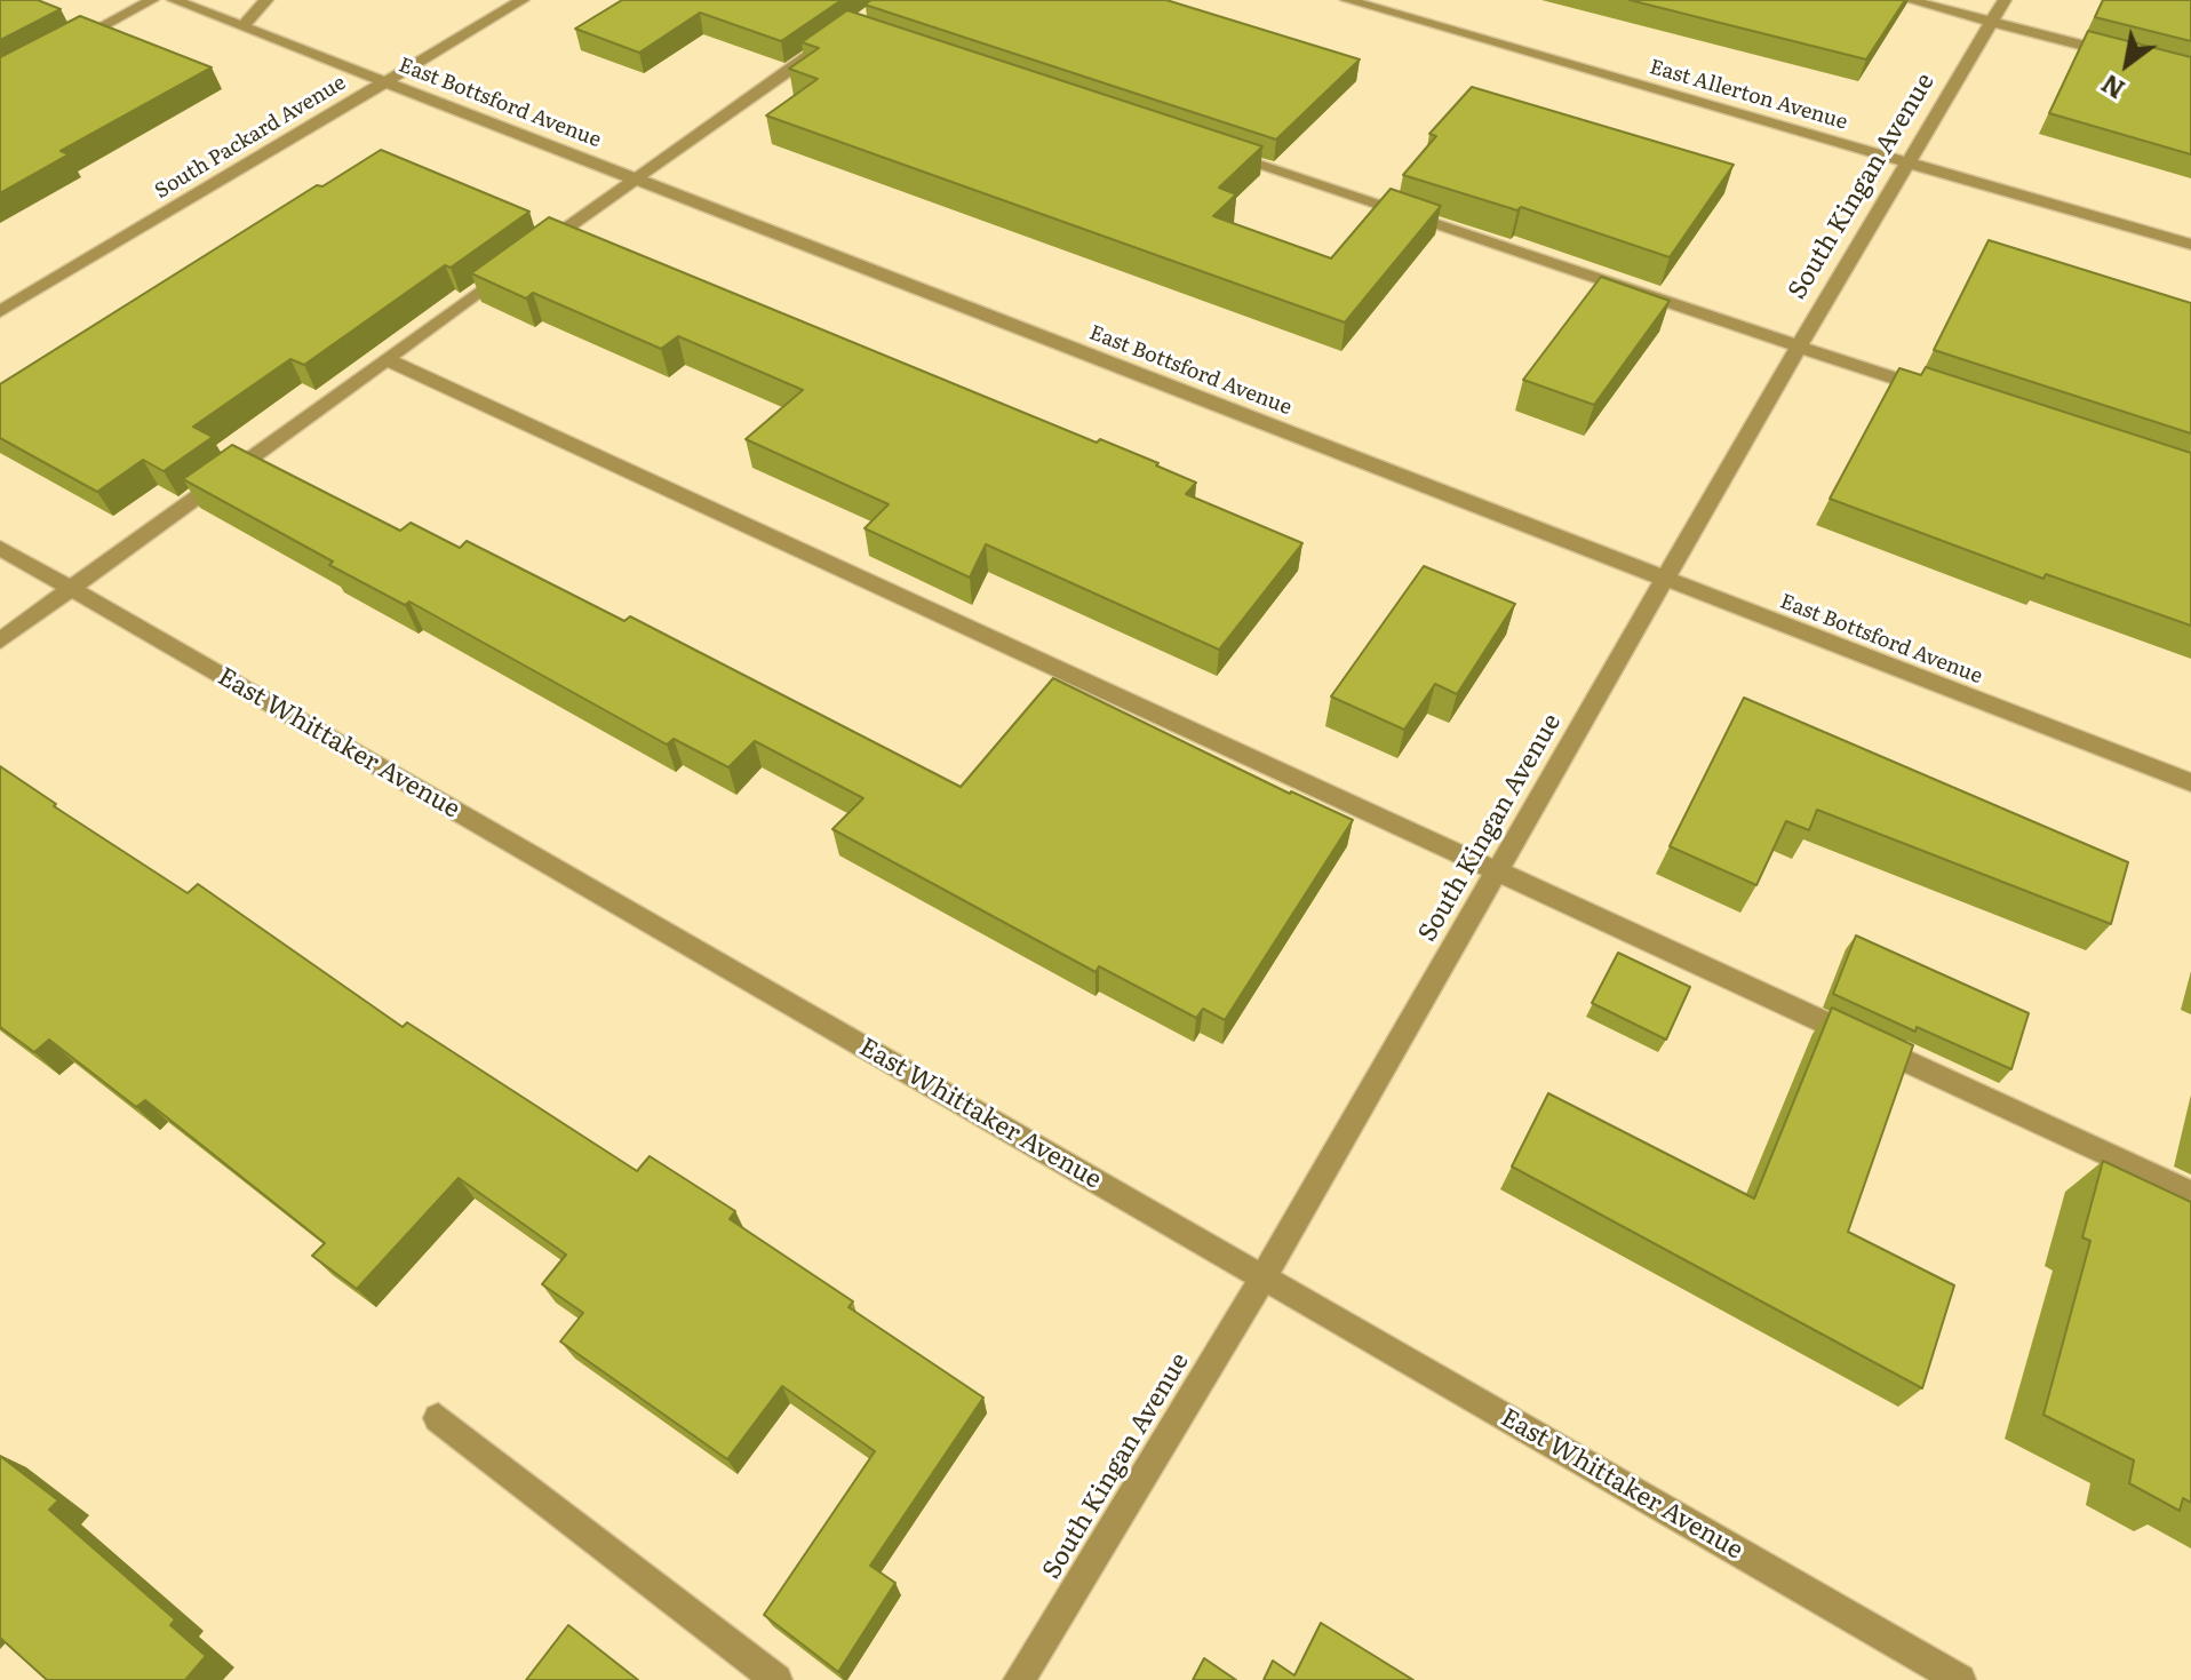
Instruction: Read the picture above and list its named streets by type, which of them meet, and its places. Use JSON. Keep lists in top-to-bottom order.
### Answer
{
  "streets": {
    "street": [
      "East Allerton Avenue",
      "East Bottsford Avenue",
      "South Packard Avenue",
      "South Kingan Avenue",
      "East Whittaker Avenue"
    ]
  },
  "crossings": [
    ["East Allerton Avenue", "South Kingan Avenue"],
    ["East Bottsford Avenue", "South Packard Avenue"],
    ["East Bottsford Avenue", "South Kingan Avenue"],
    ["South Kingan Avenue", "East Whittaker Avenue"]
  ],
  "north": "bottom left"
}
